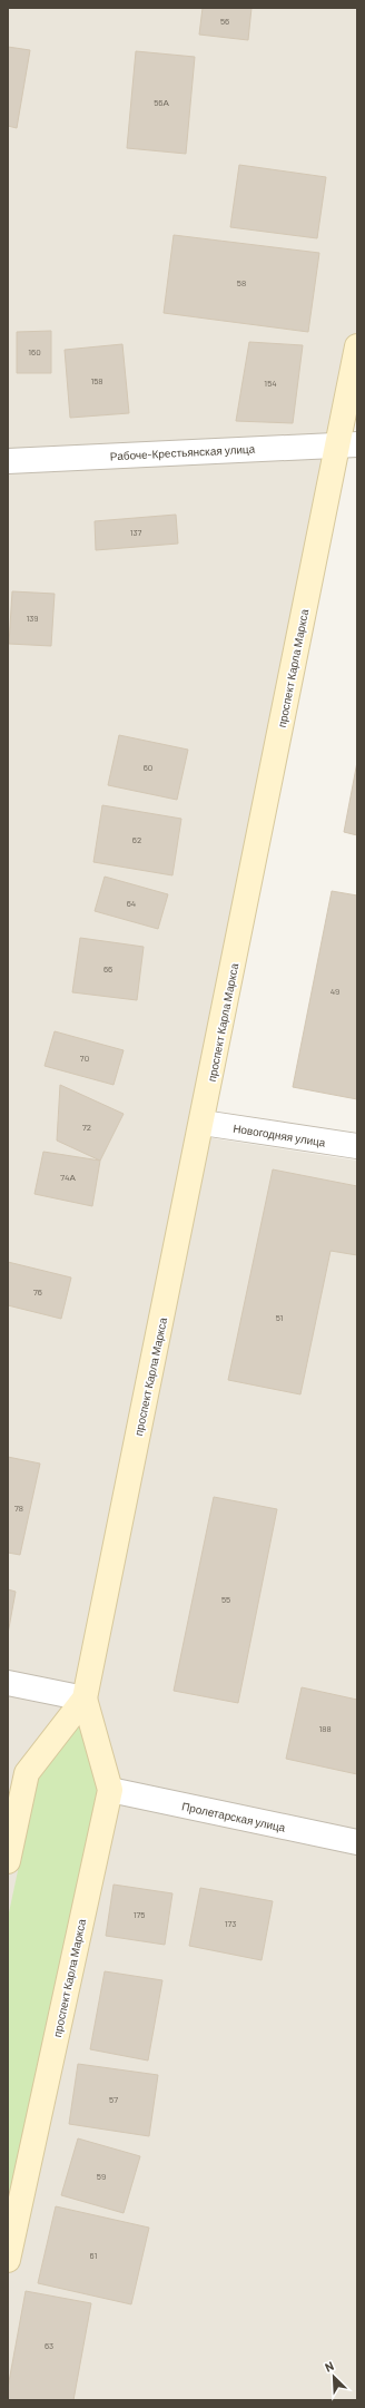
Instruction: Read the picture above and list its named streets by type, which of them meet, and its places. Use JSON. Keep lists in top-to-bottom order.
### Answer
{
  "streets": {
    "main road": ["проспект Карла Маркса"],
    "street": ["Рабоче-Крестьянская улица", "Новогодняя улица", "Пролетарская улица"]
  },
  "crossings": [
    ["Рабоче-Крестьянская улица", "проспект Карла Маркса"],
    ["проспект Карла Маркса", "Новогодняя улица"],
    ["проспект Карла Маркса", "Пролетарская улица"]
  ],
  "house_numbers": [
    "56",
    "56А",
    "58",
    "160",
    "158",
    "154",
    "137",
    "139",
    "60",
    "62",
    "64",
    "66",
    "49",
    "70",
    "72",
    "74А",
    "76",
    "51",
    "78",
    "55",
    "188",
    "175",
    "173",
    "57",
    "59",
    "61",
    "63"
  ],
  "north": "top left"
}
